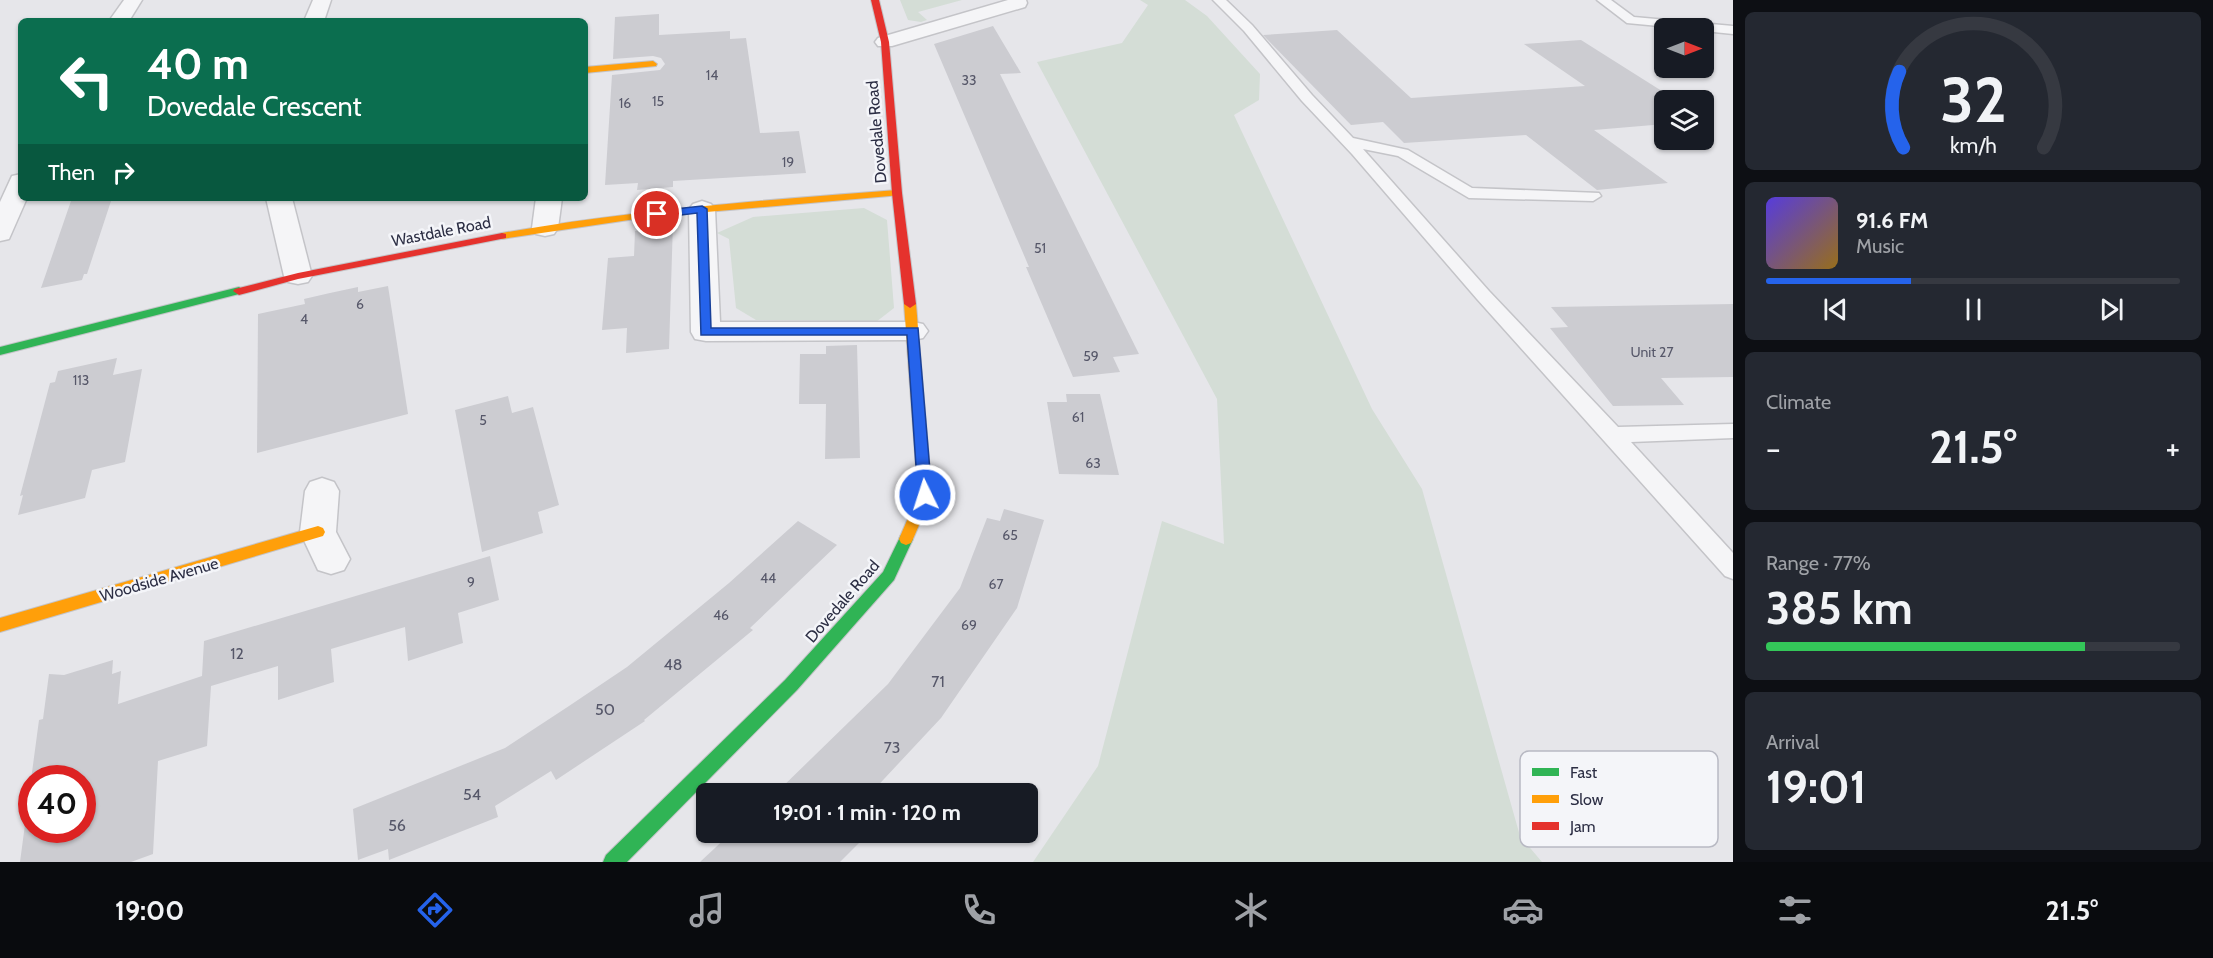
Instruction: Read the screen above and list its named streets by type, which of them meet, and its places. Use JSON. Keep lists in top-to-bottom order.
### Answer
{
  "streets": {
    "street": ["Dovedale Road", "Wastdale Road", "Woodside Avenue"]
  },
  "crossings": [
    ["Dovedale Road", "Wastdale Road"]
  ],
  "house_numbers": [
    "14",
    "33",
    "15",
    "16",
    "19",
    "51",
    "6",
    "4",
    "Unit 27",
    "59",
    "113",
    "61",
    "5",
    "63",
    "65",
    "44",
    "9",
    "67",
    "46",
    "69",
    "12",
    "48",
    "71",
    "50",
    "73",
    "54",
    "56"
  ],
  "legend": ["Fast", "Slow", "Jam"],
  "north": "right",
  "page": {
    "turn": ["40 m", "Dovedale Crescent"],
    "then": "Then",
    "song": ["91.6 FM", "Music"],
    "tile": [
      "Climate",
      ["Range · 77%", "385 km"],
      ["Arrival", "19:01"]
    ],
    "heat": ["−", "21.5°", "+"],
    "limit": "40",
    "trip": "19:01 · 1 min · 120 m",
    "tabs": ["19:00", "21.5°"],
    "gauge": ["32", "km/h"]
  }
}
